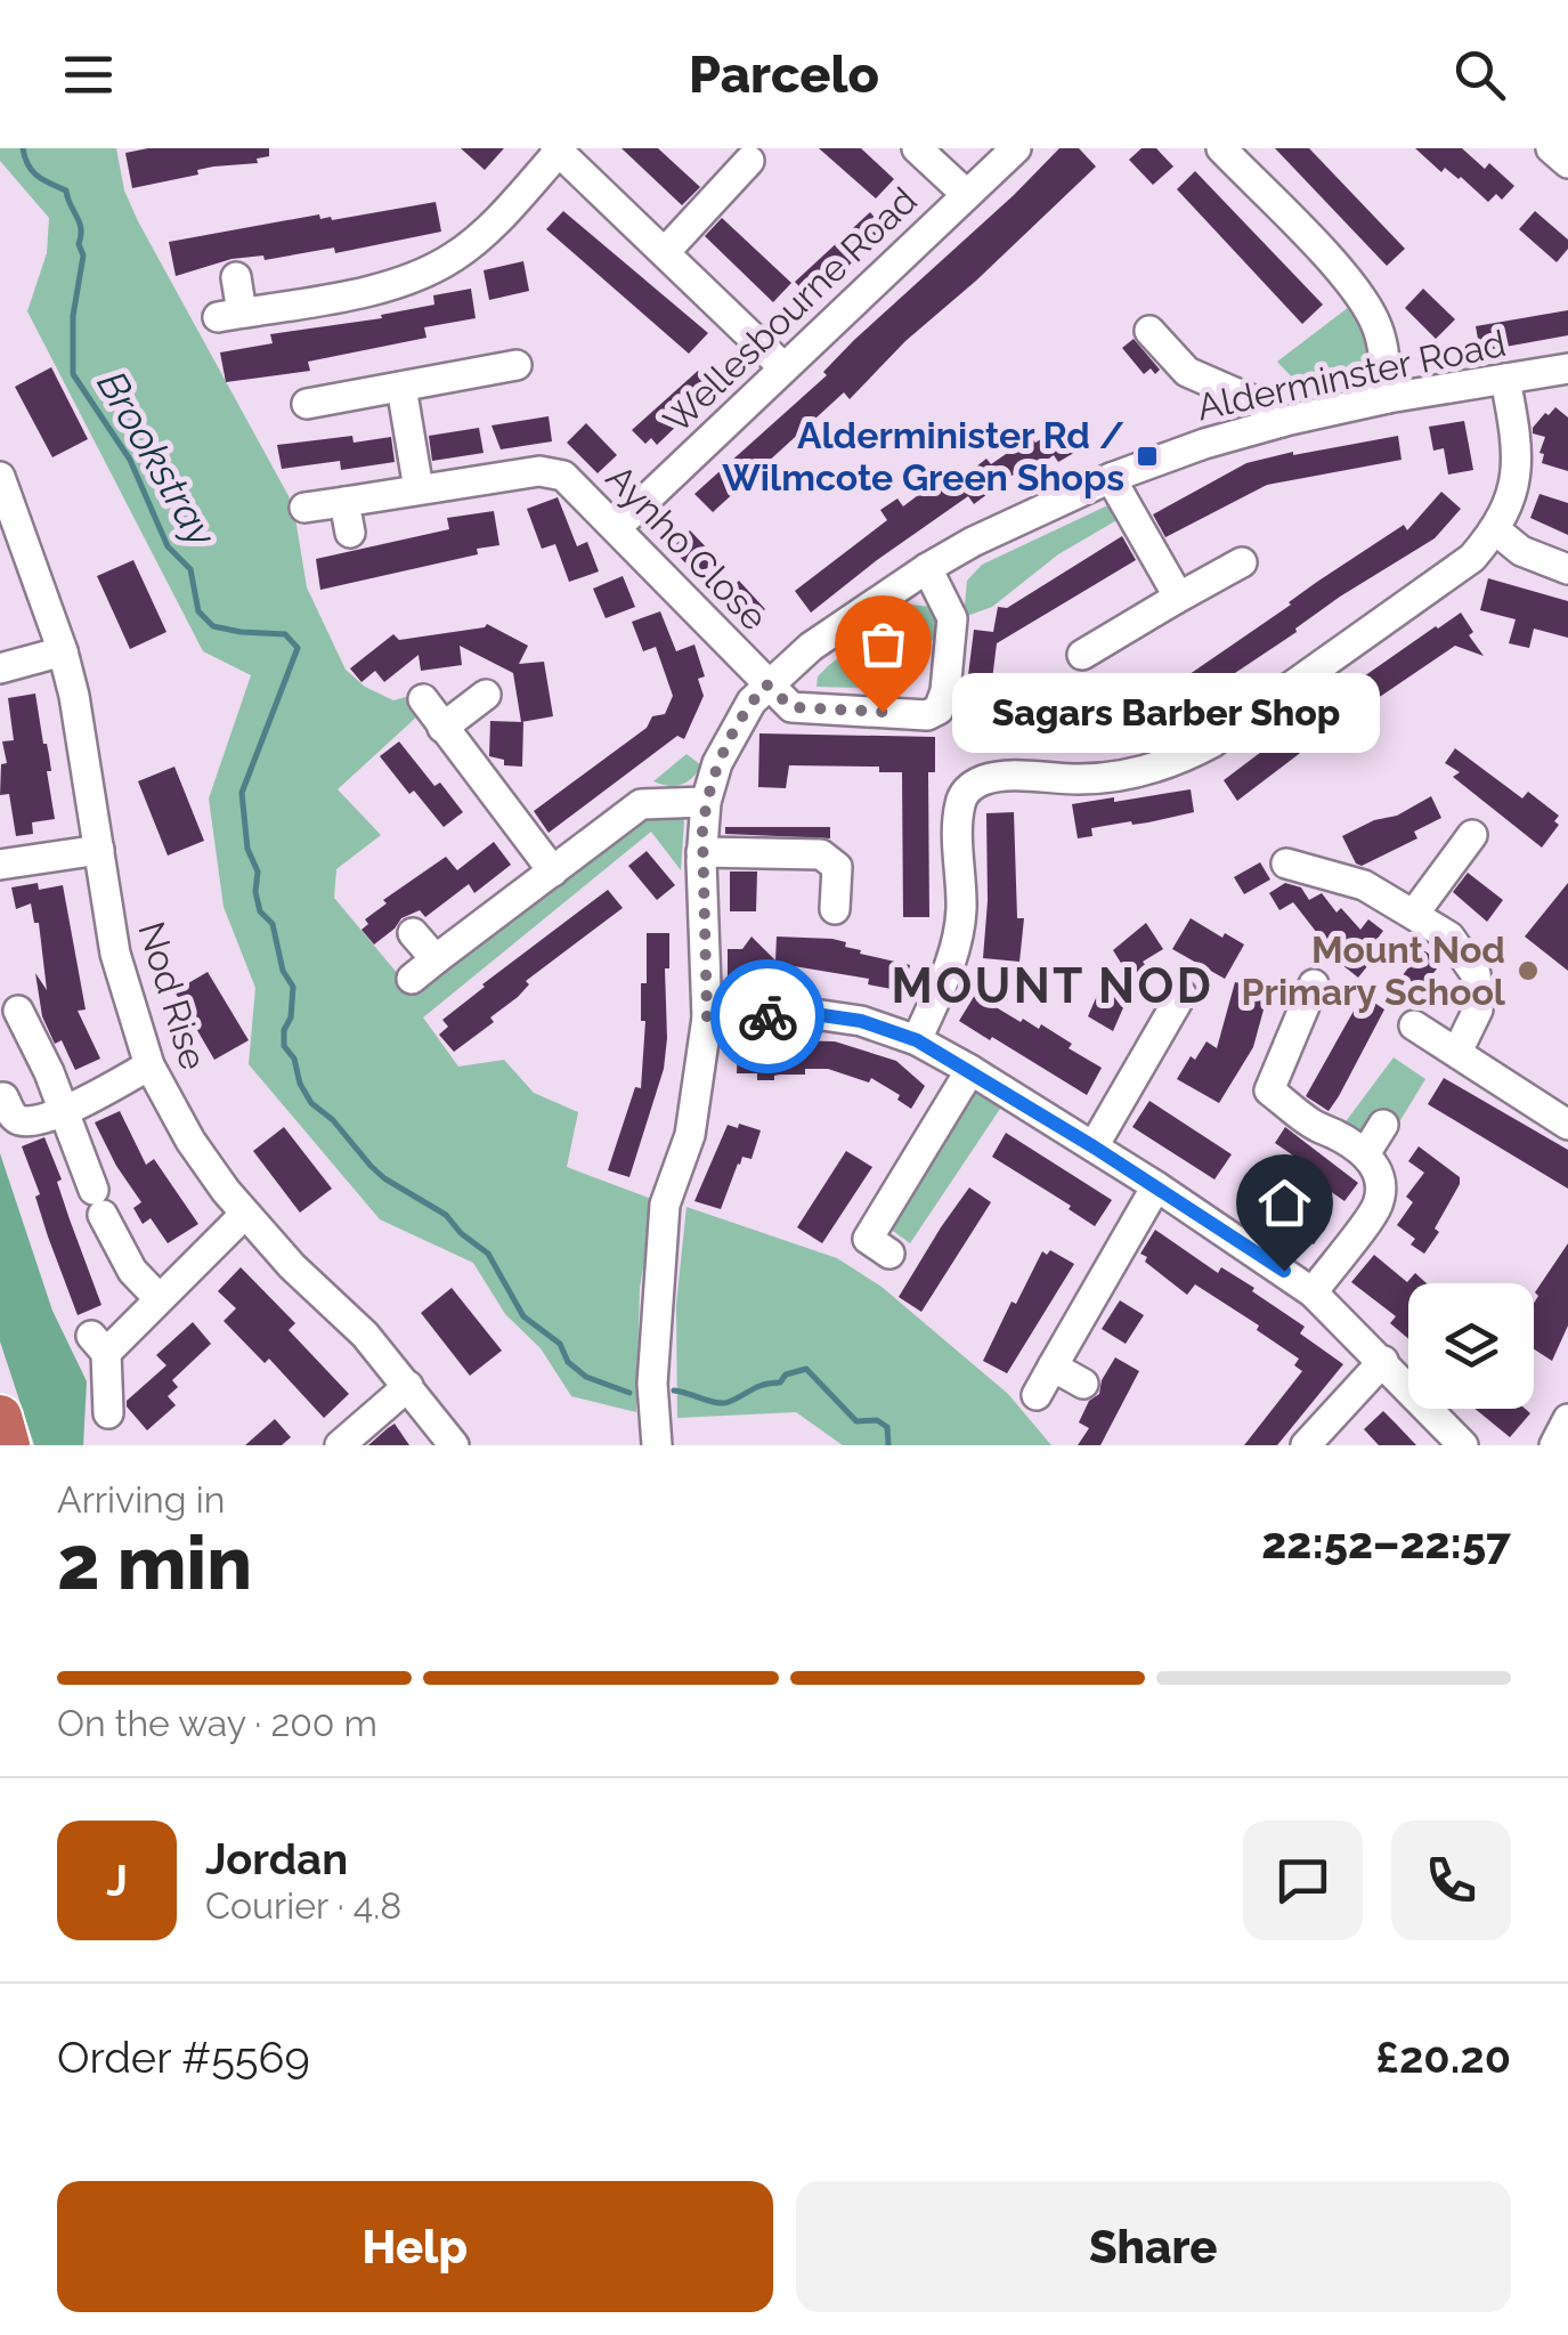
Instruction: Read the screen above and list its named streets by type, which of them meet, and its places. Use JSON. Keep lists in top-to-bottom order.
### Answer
{
  "streets": {
    "street": [
      "Wellesbourne Road",
      "Alderminster Road",
      "Aynho Close",
      "Nod Rise"
    ]
  },
  "crossings": [
    ["Wellesbourne Road", "Aynho Close"],
    ["Alderminster Road", "Aynho Close"]
  ],
  "districts": ["MOUNT NOD"],
  "water": ["Brookstray"],
  "places": {
    "transit": ["Alderminister Rd / Wilmcote Green Shops"],
    "other": ["Sagars Barber Shop", "Mount Nod Primary School"]
  },
  "page": {
    "header": "Parcelo",
    "bubble": "Sagars Barber Shop",
    "heading": ["2 min", "Arriving in", "22:52–22:57"],
    "panel": [
      "Jordan",
      "Courier · 4.8",
      "Order #5569",
      "£20.20"
    ],
    "bar": "On the way · 200 m",
    "round": "J",
    "buttons": ["Help", "Share"]
  }
}
